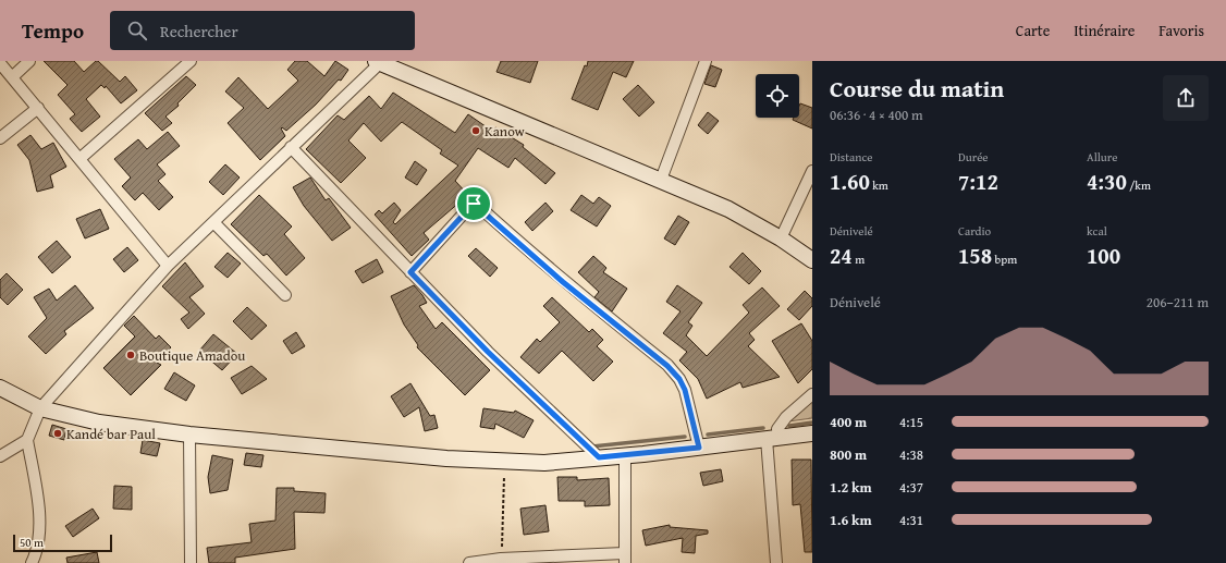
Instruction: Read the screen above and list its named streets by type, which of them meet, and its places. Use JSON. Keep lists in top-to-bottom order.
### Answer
{
  "places": ["Kanow", "Boutique Amadou", "Kandé bar Paul"],
  "scale_bar": "50 m",
  "page": {
    "header": "Tempo",
    "search": "Rechercher",
    "nav": ["Carte", "Itinéraire", "Favoris"],
    "heading": ["Course du matin", "06:36 · 4 × 400 m"],
    "stats": [
      ["Distance", "1.60 km"],
      ["Durée", "7:12"],
      ["Allure", "4:30 /km"],
      ["Dénivelé", "24 m"],
      ["Cardio", "158 bpm"],
      ["kcal", "100"]
    ],
    "chart": ["Dénivelé", "206–211 m"],
    "list": [
      {
        "name": "400 m",
        "note": "4:15"
      },
      {
        "name": "800 m",
        "note": "4:38"
      },
      {
        "name": "1.2 km",
        "note": "4:37"
      },
      {
        "name": "1.6 km",
        "note": "4:31"
      }
    ],
    "scale": "50 m"
  }
}
